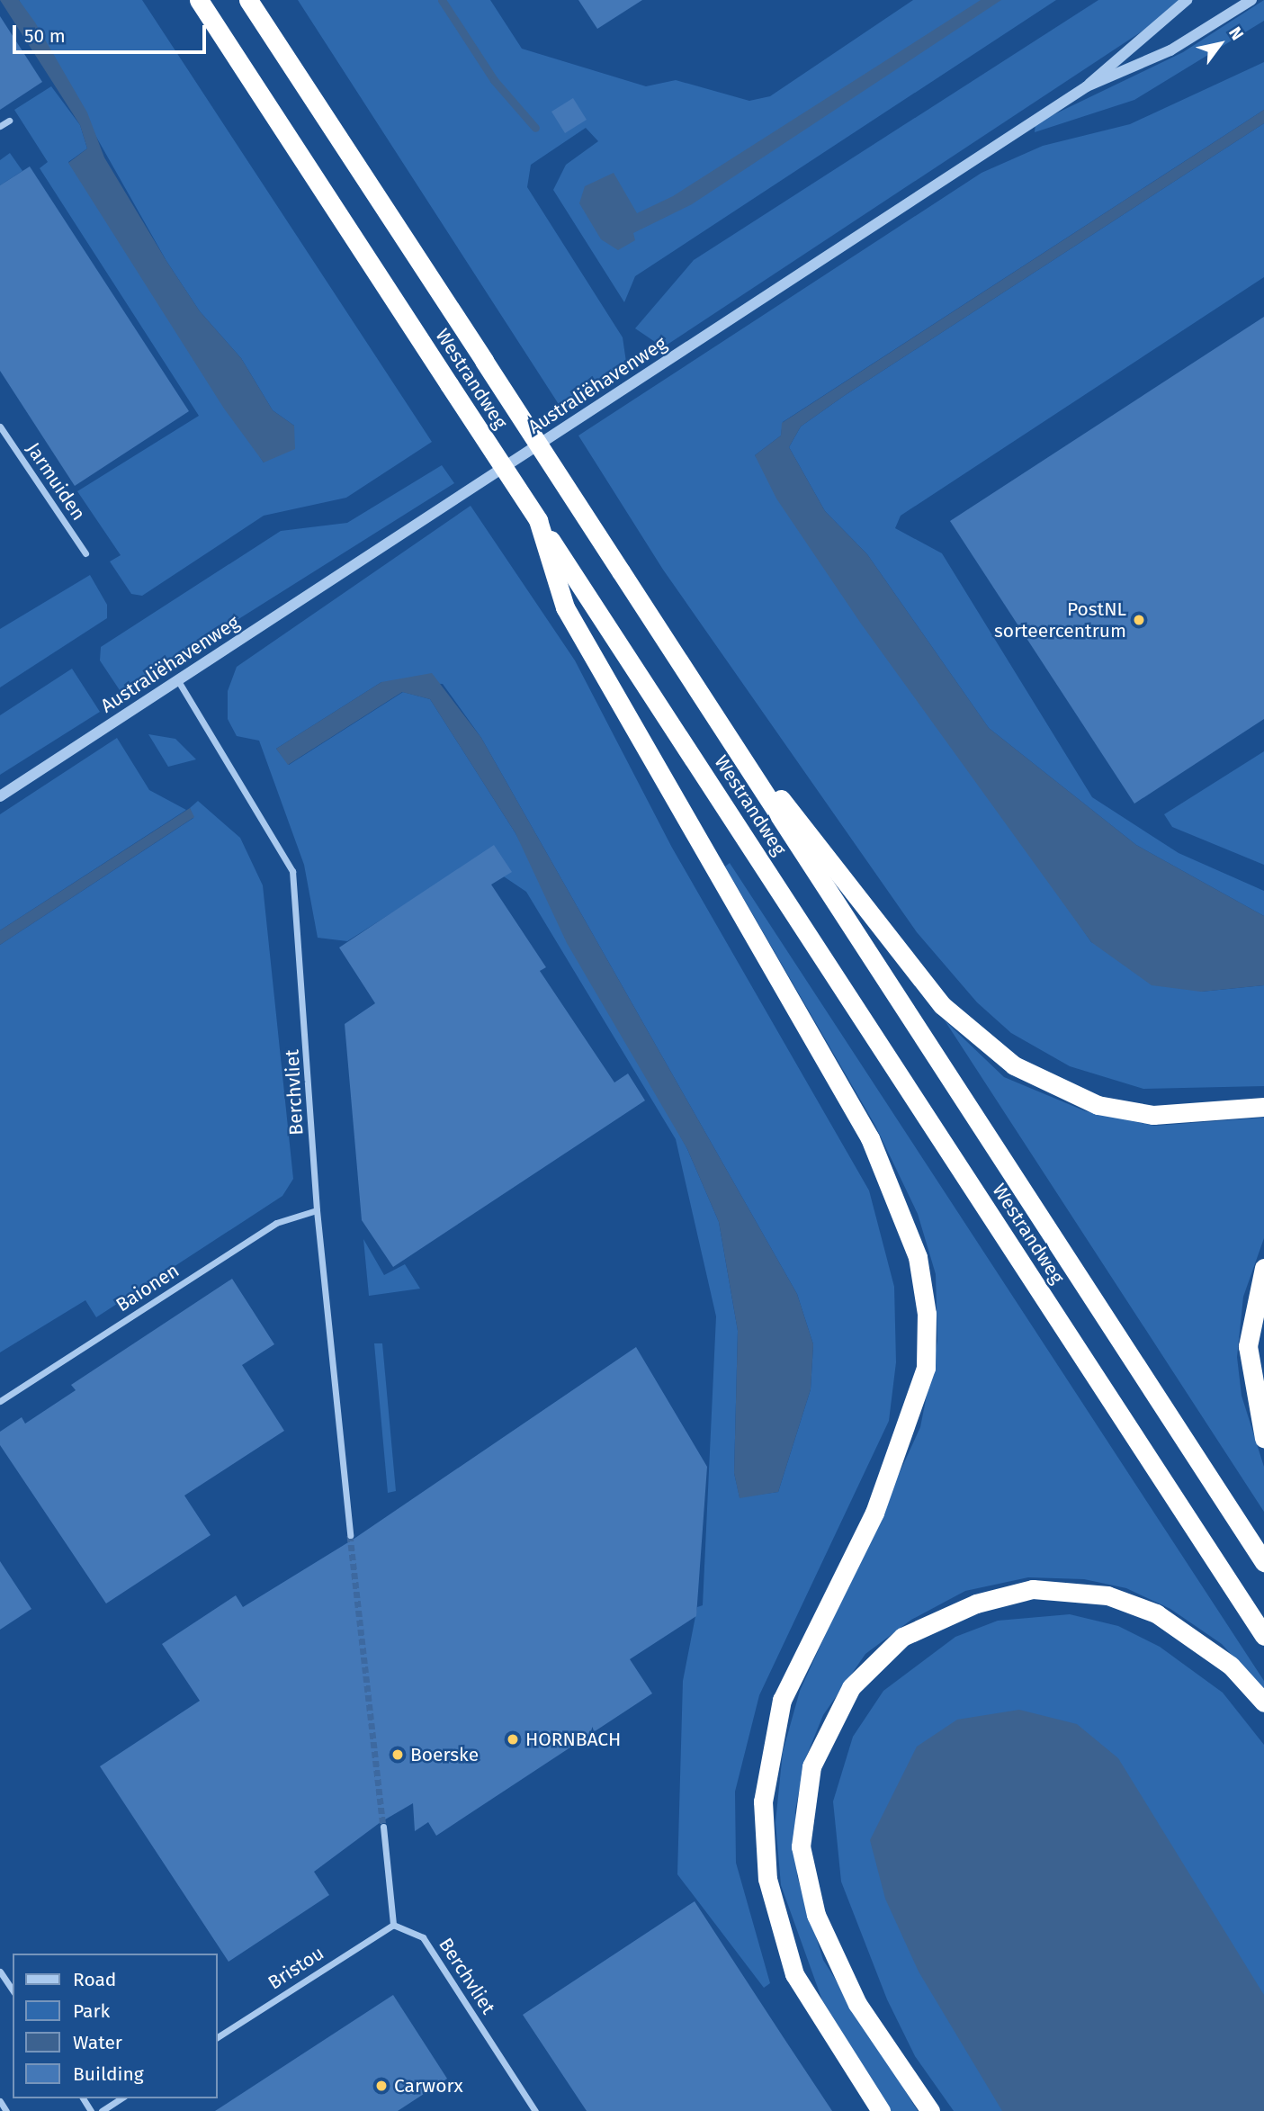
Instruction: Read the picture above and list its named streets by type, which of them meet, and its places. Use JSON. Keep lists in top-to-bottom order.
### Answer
{
  "streets": {
    "highway": ["Westrandweg"],
    "street": [
      "Australiëhavenweg",
      "Jarmuiden",
      "Berchvliet",
      "Baionen",
      "Bristou"
    ]
  },
  "crossings": [
    ["Australiëhavenweg", "Berchvliet"],
    ["Berchvliet", "Baionen"],
    ["Berchvliet", "Bristou"]
  ],
  "places": [
    "PostNL sorteercentrum",
    "HORNBACH",
    "Boerske",
    "Carworx"
  ],
  "legend": [
    "Road",
    "Park",
    "Water",
    "Building"
  ],
  "scale_bar": "50 m",
  "north": "top right"
}
